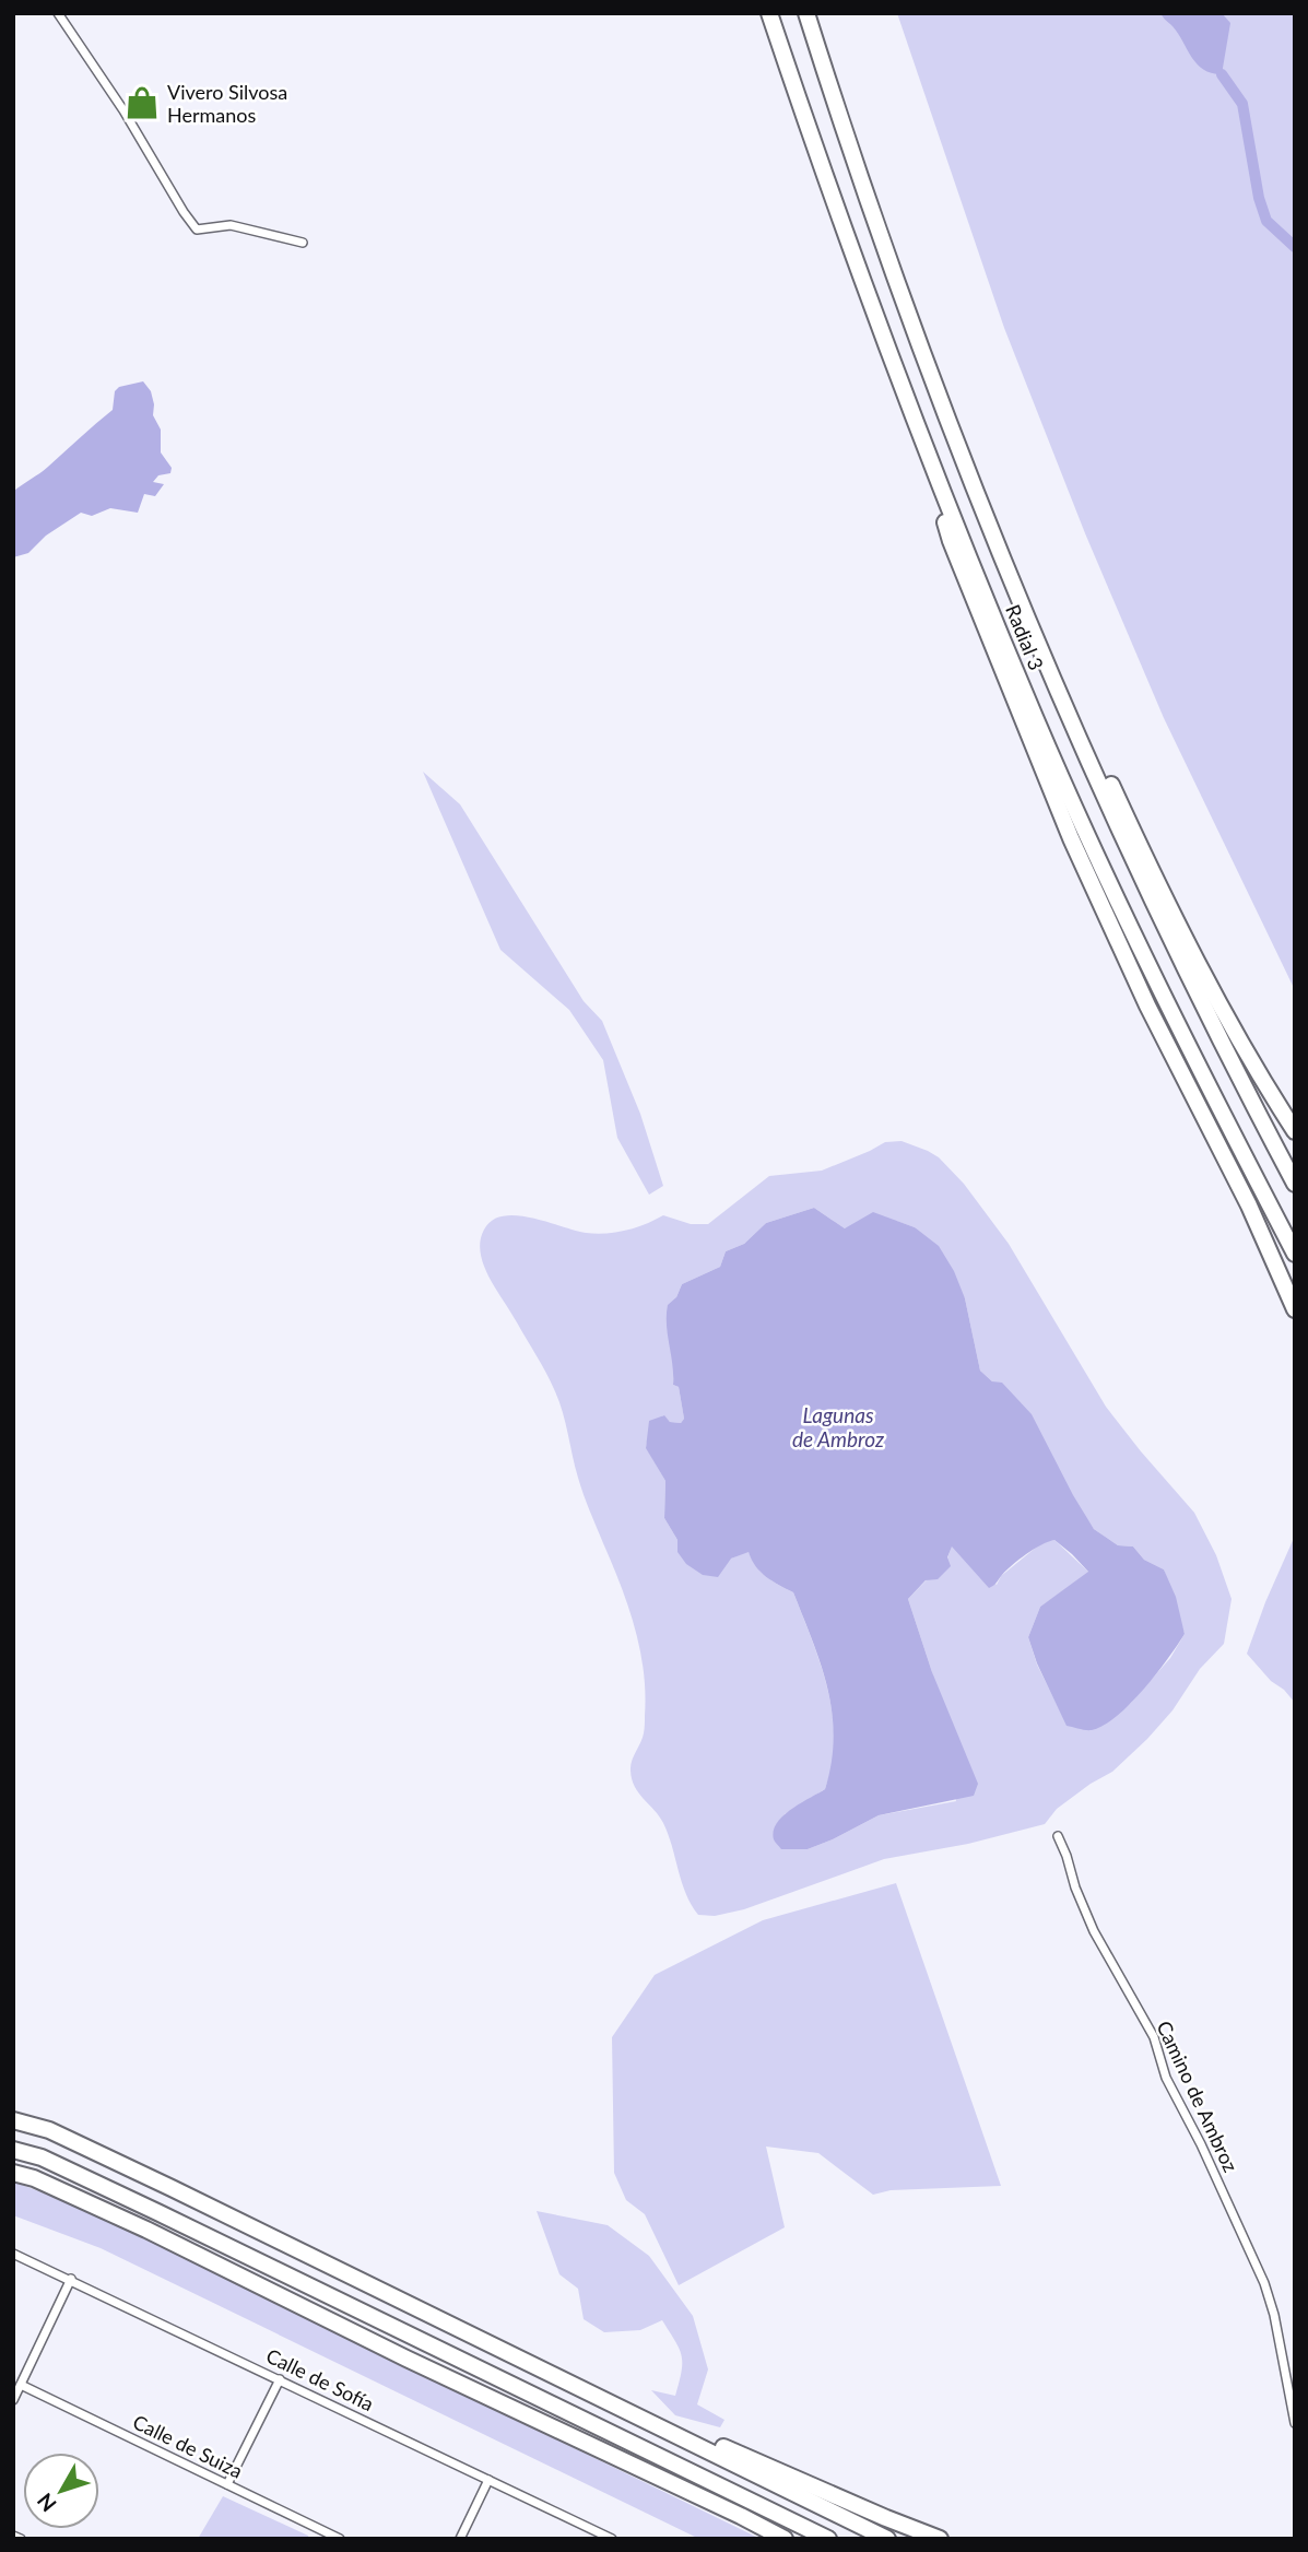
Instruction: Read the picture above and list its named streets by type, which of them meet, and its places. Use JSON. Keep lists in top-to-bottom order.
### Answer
{
  "streets": {
    "highway": ["Radial 3"],
    "street": ["Camino de Ambroz", "Calle de Sofía", "Calle de Suiza"]
  },
  "water": ["Lagunas de Ambroz"],
  "places": {
    "shop": ["Vivero Silvosa Hermanos"]
  },
  "north": "bottom left"
}
